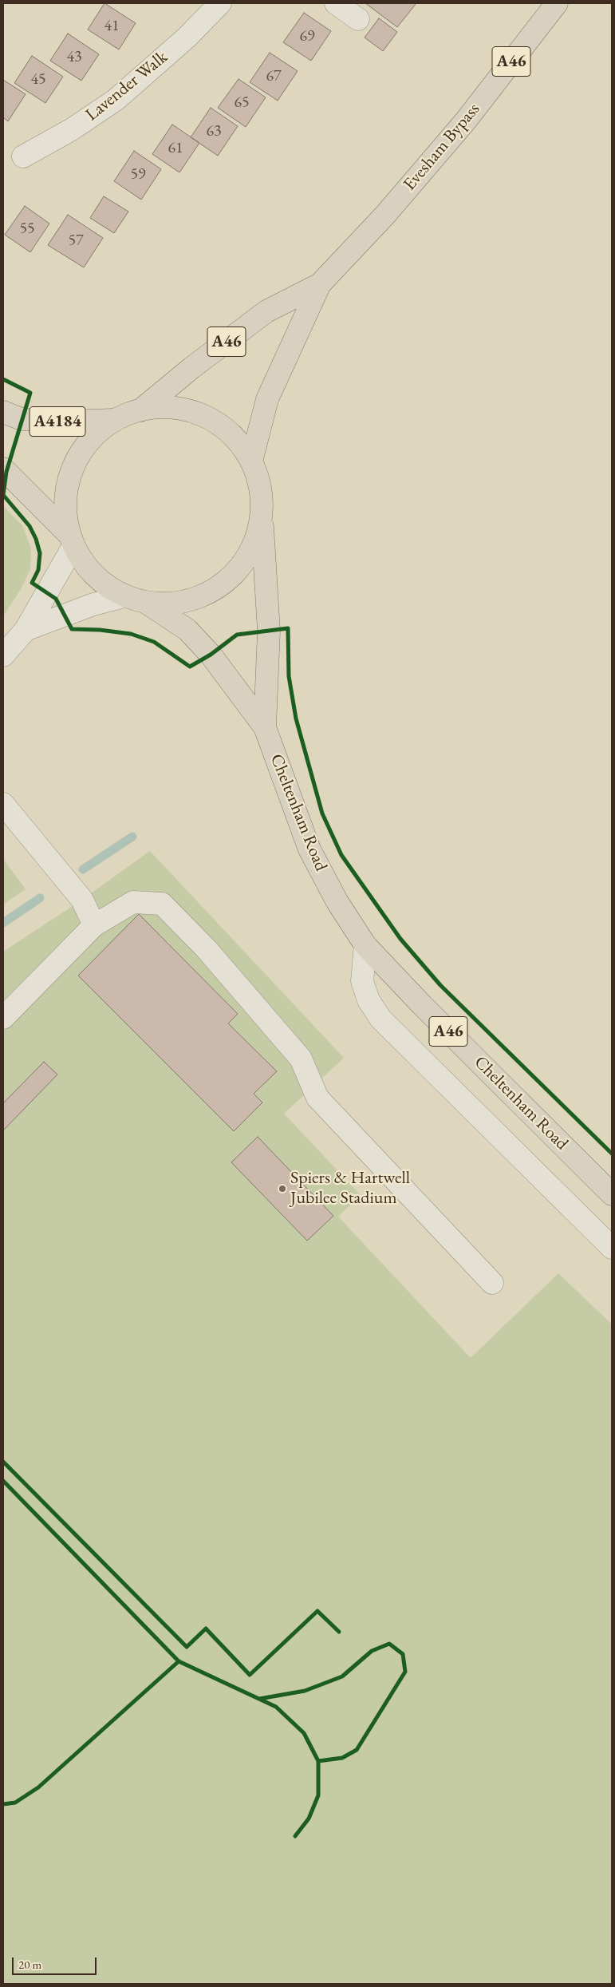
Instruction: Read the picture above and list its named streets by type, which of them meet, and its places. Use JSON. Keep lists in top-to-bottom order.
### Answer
{
  "streets": {
    "main road": [
      "A46",
      "Evesham Bypass",
      "A4184",
      "Cheltenham Road"
    ],
    "street": ["Lavender Walk"]
  },
  "crossings": [
    ["Evesham Bypass", "Cheltenham Road"]
  ],
  "places": ["Spiers & Hartwell Jubilee Stadium"],
  "house_numbers": [
    "41",
    "69",
    "43",
    "67",
    "45",
    "65",
    "63",
    "61",
    "59",
    "55",
    "57"
  ],
  "scale_bar": "20 m"
}
